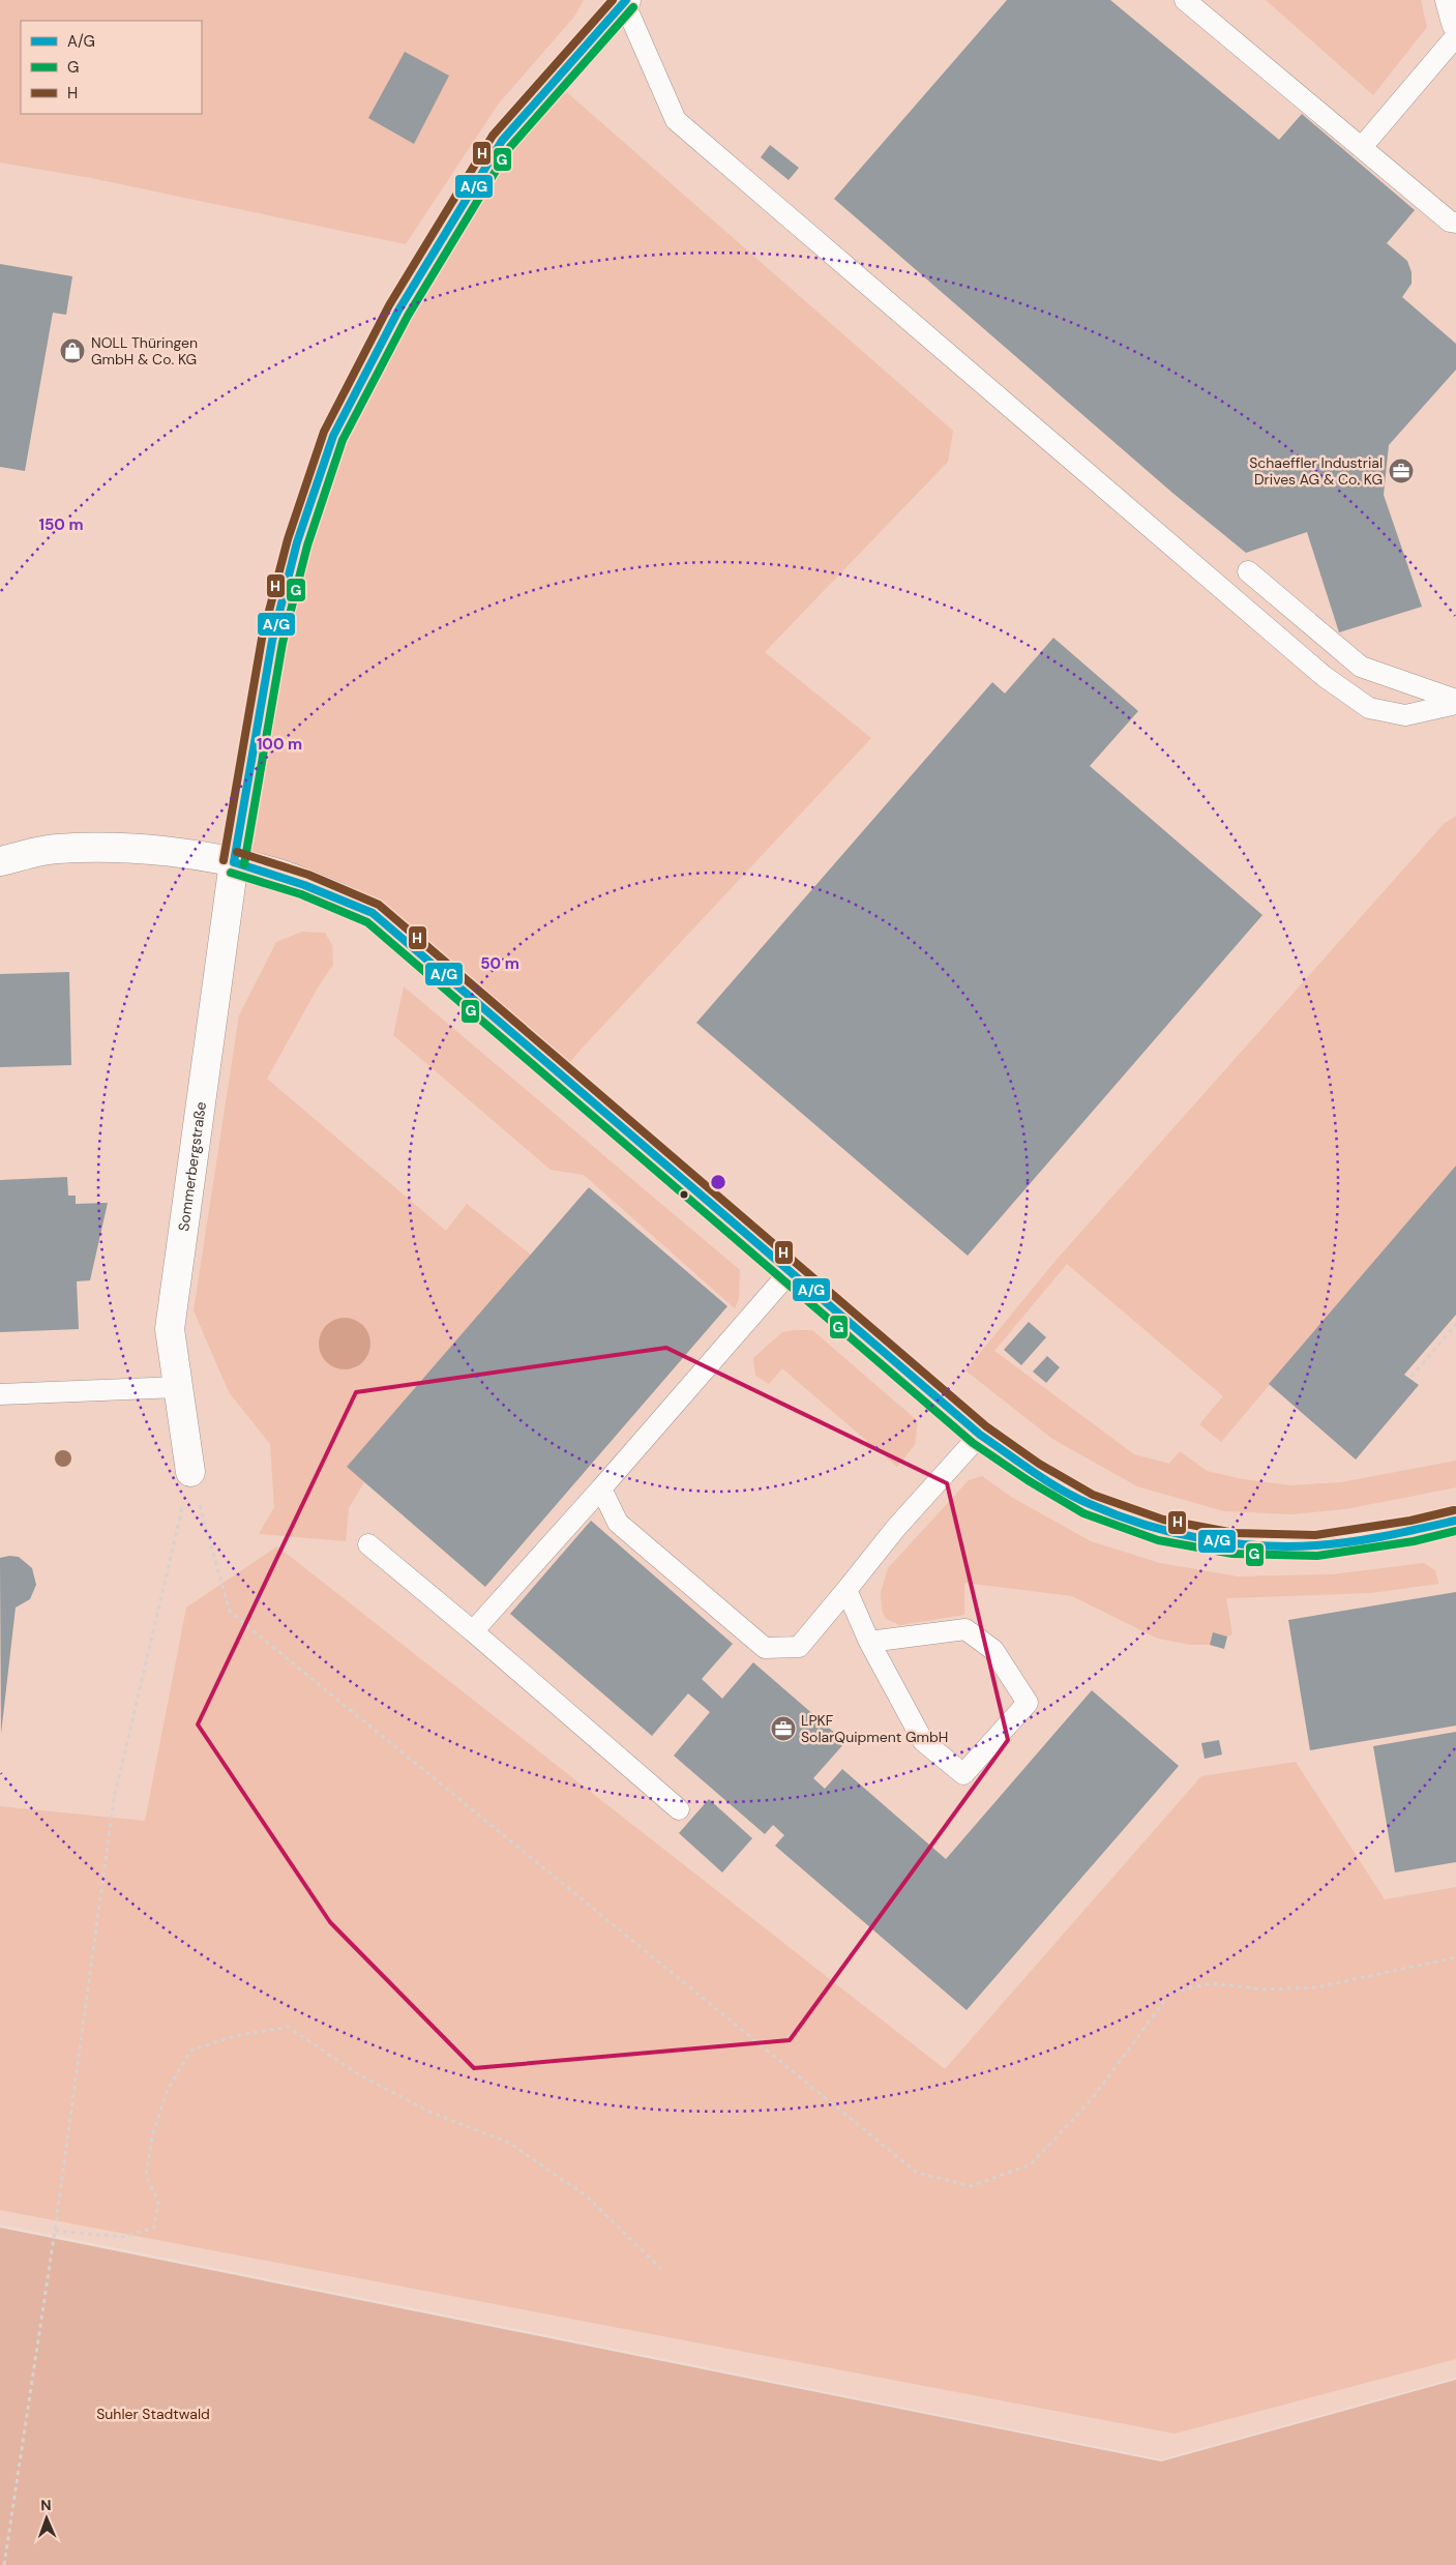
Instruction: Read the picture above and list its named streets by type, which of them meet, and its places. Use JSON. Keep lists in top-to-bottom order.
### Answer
{
  "streets": {
    "street": ["Sommerbergstraße"]
  },
  "parks": ["Suhler Stadtwald"],
  "places": {
    "shop": ["NOLL Thüringen GmbH & Co. KG"],
    "office": ["Schaeffler Industrial Drives AG & Co. KG", "LPKF SolarQuipment GmbH"]
  },
  "lines": ["transit line A/G", "transit line H", "transit line G"],
  "legend": ["A/G", "G", "H"],
  "north": "top",
  "rings": ["150 m", "100 m", "50 m"]
}
